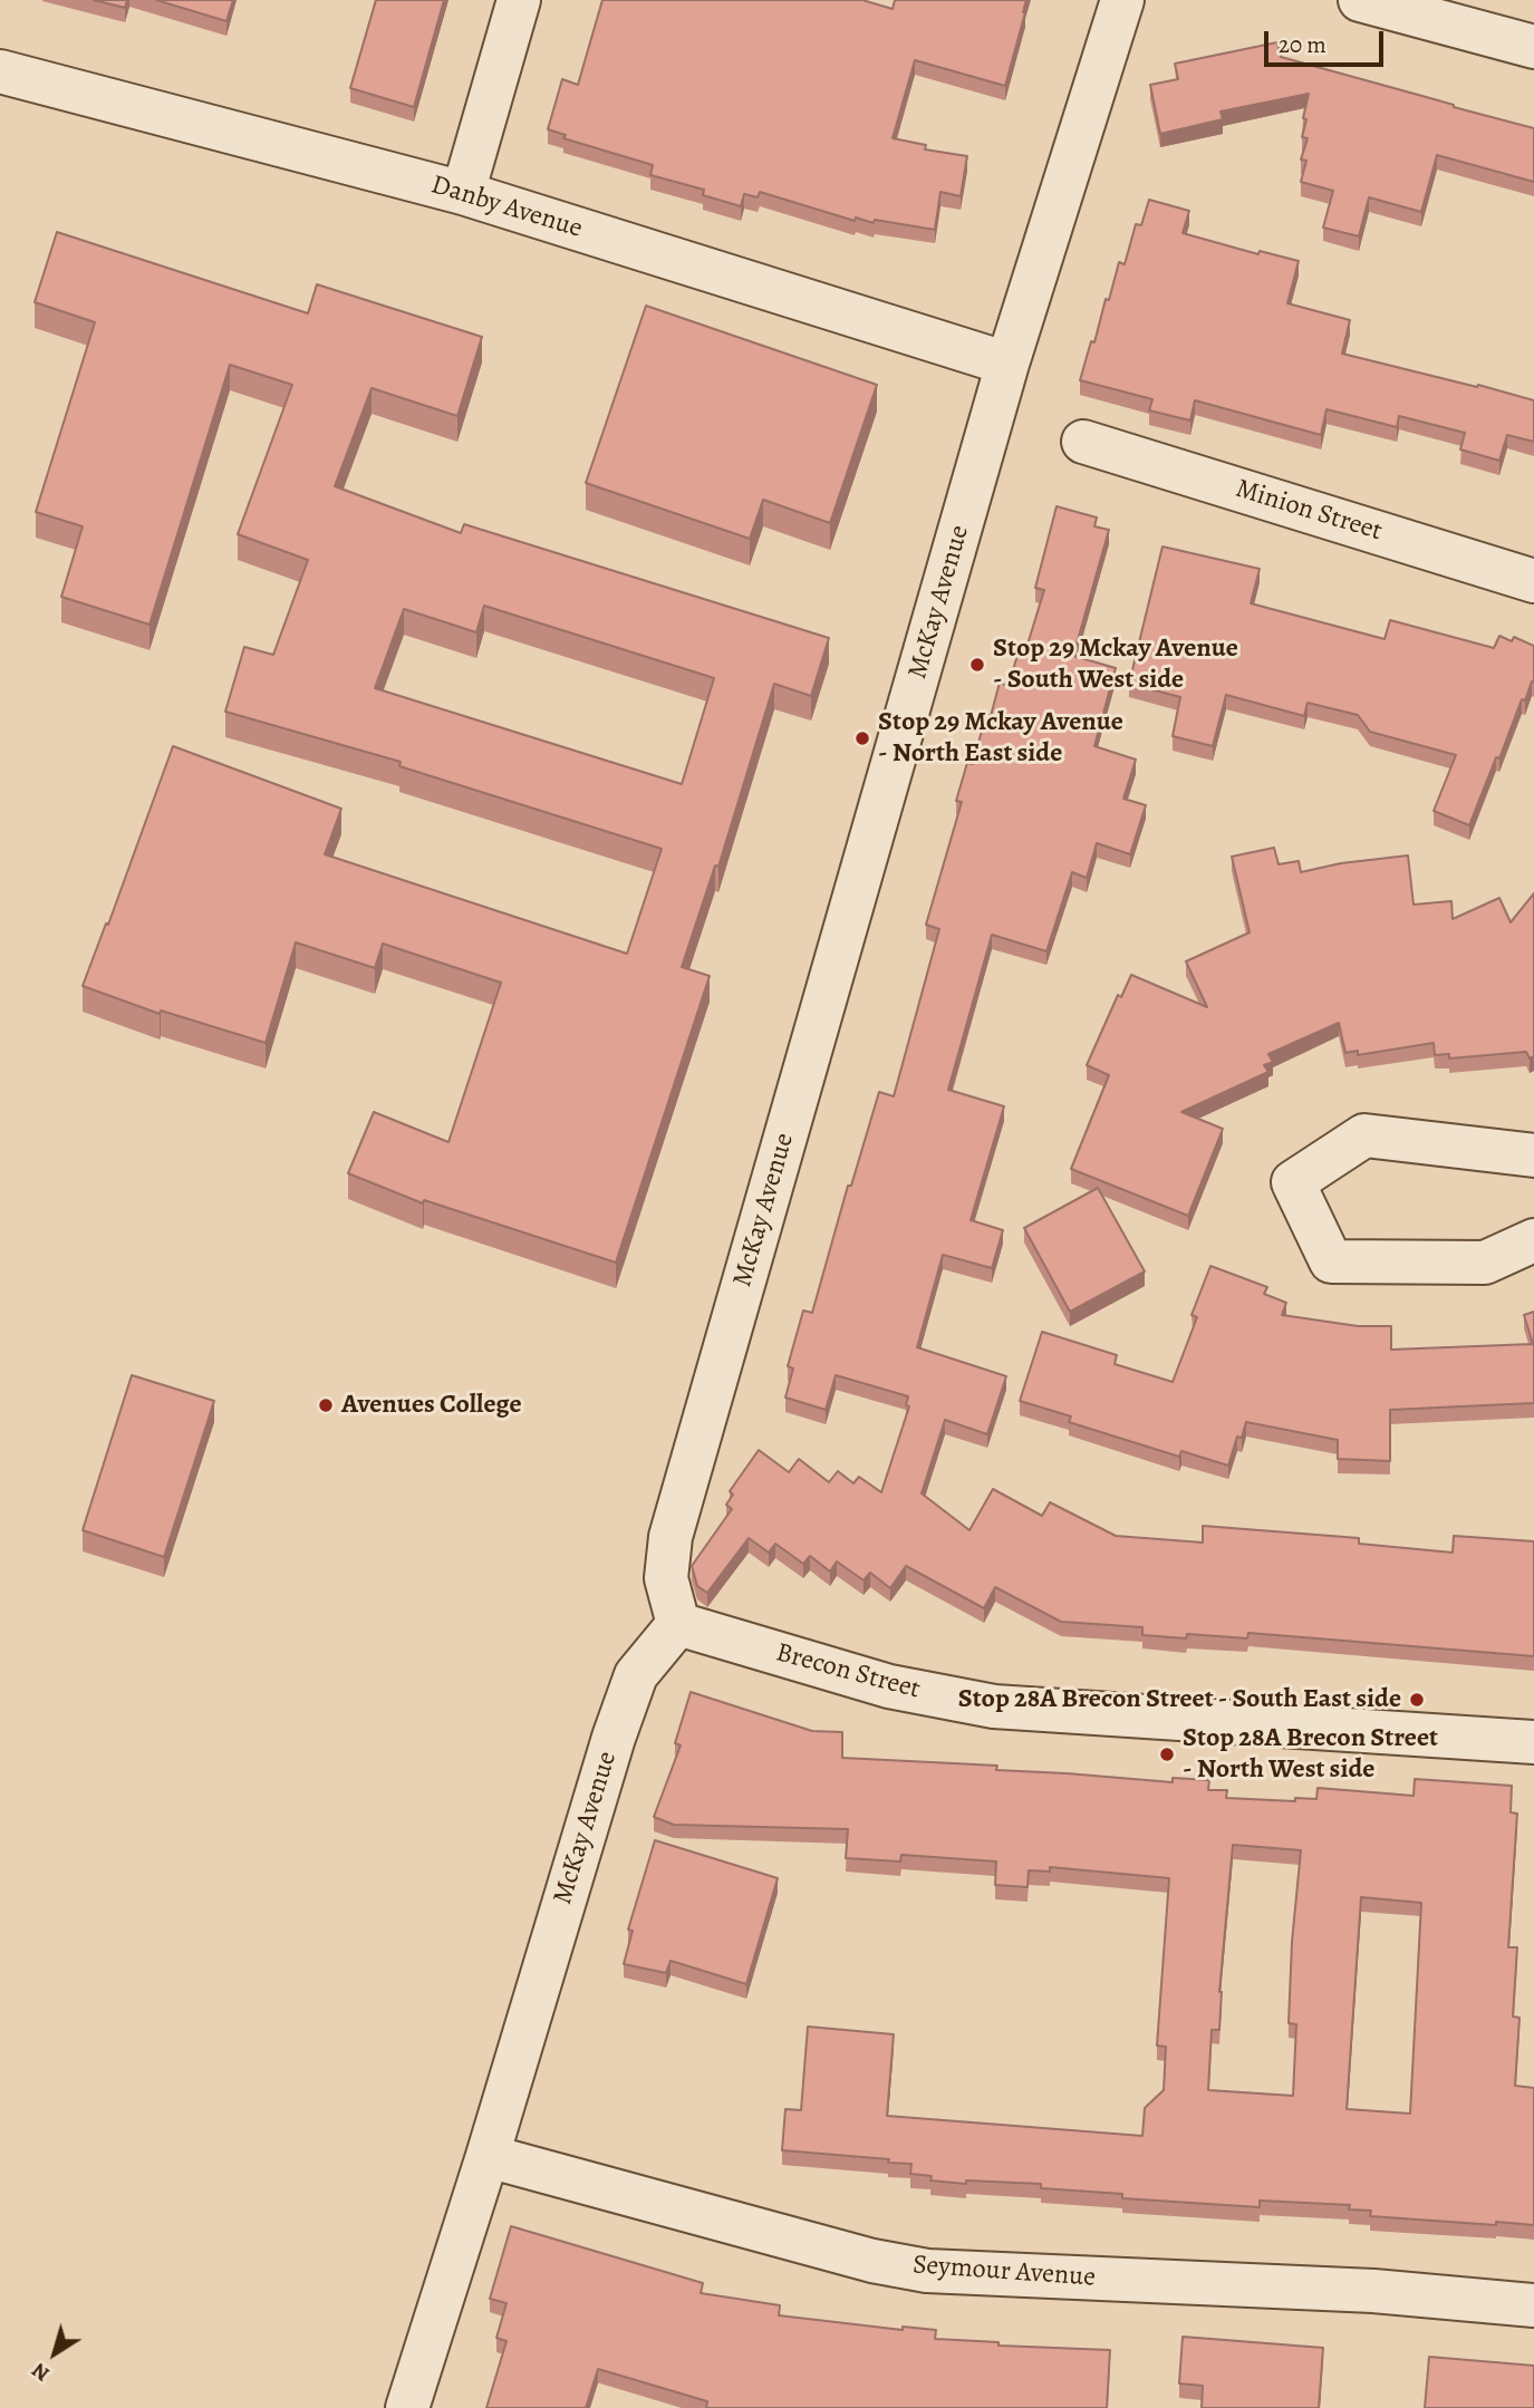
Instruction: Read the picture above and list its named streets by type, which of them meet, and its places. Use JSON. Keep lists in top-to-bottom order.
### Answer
{
  "streets": {
    "street": [
      "Danby Avenue",
      "Minion Street",
      "McKay Avenue",
      "Brecon Street",
      "Seymour Avenue"
    ]
  },
  "crossings": [
    ["Danby Avenue", "McKay Avenue"],
    ["McKay Avenue", "Brecon Street"],
    ["McKay Avenue", "Seymour Avenue"]
  ],
  "places": [
    "Stop 29 Mckay Avenue - South West side",
    "Stop 29 Mckay Avenue - North East side",
    "Avenues College",
    "Stop 28A Brecon Street - South East side",
    "Stop 28A Brecon Street - North West side"
  ],
  "scale_bar": "20 m",
  "north": "bottom left"
}
